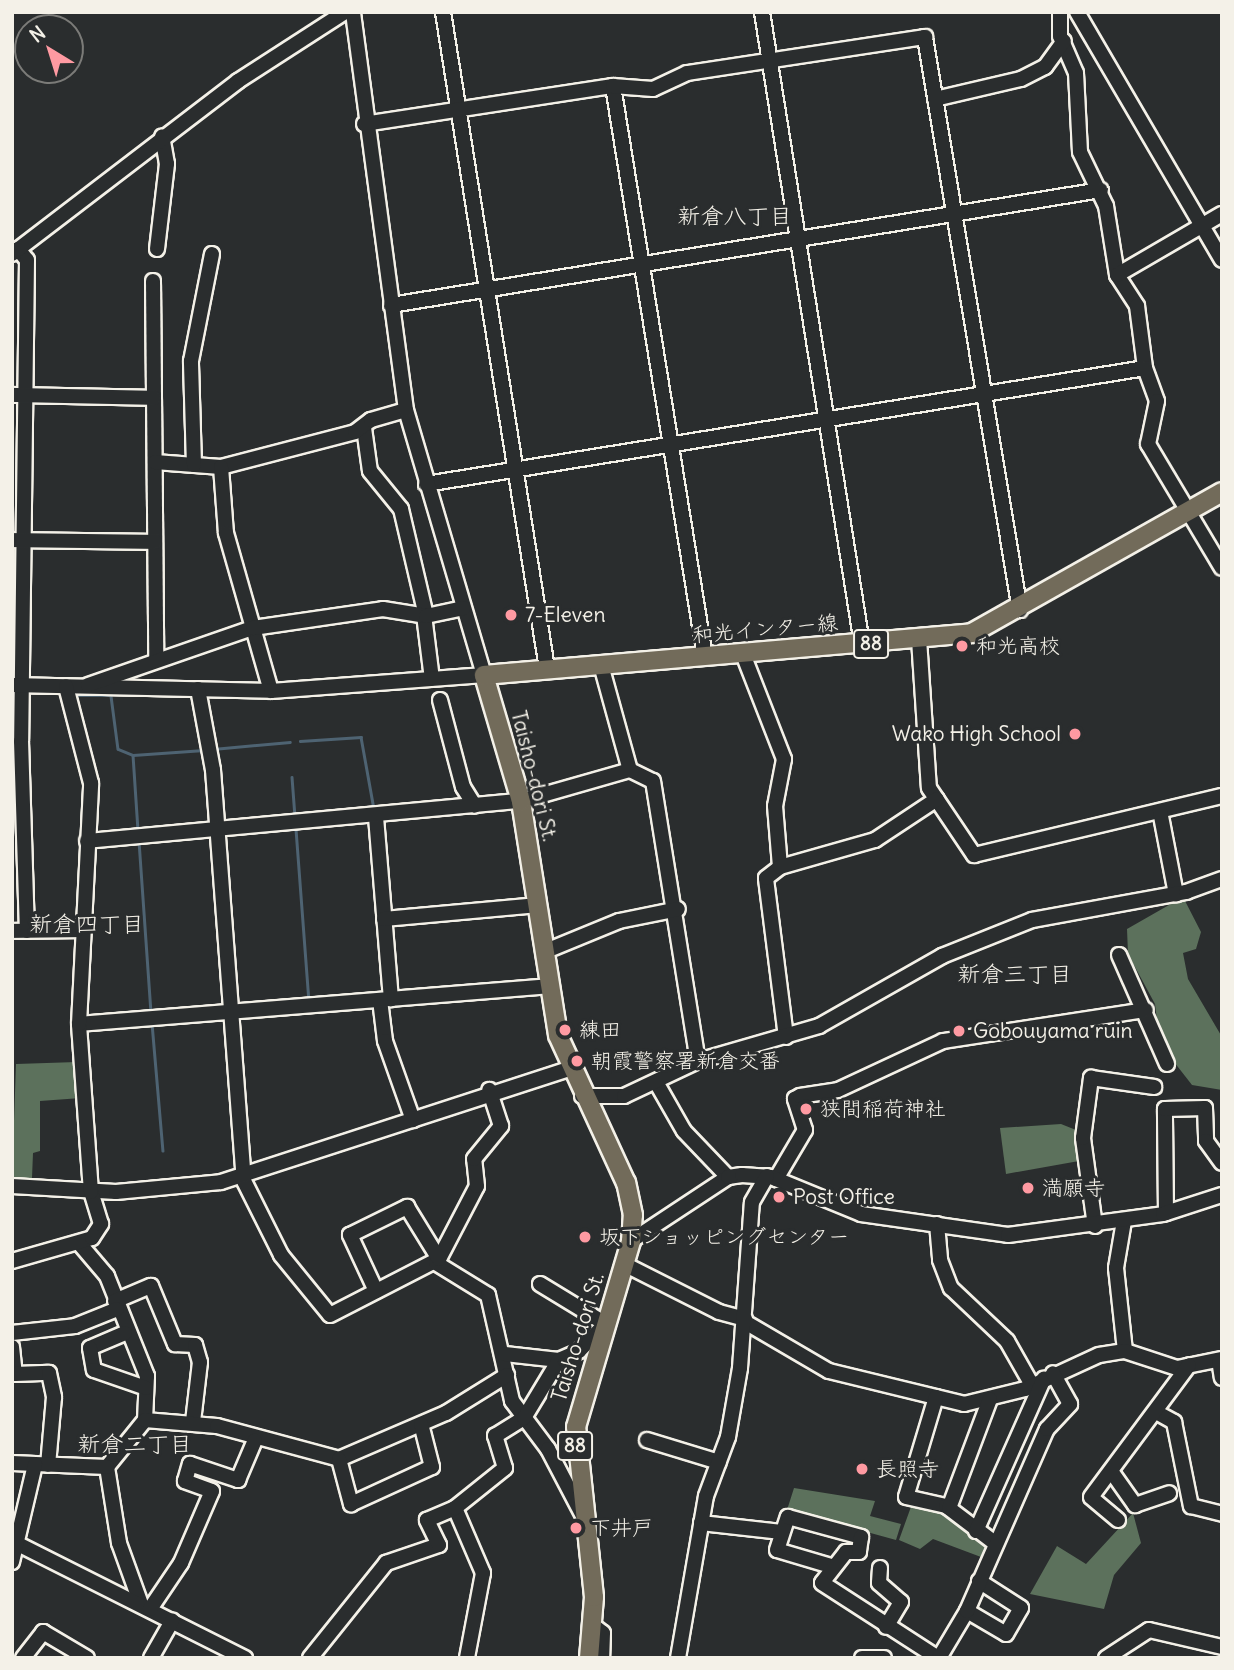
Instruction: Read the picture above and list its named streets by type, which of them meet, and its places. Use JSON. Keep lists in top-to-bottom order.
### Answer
{
  "streets": {
    "main road": ["和光インター線", "88", "Taisho-dori St."]
  },
  "crossings": [
    ["和光インター線", "Taisho-dori St."]
  ],
  "districts": [
    "新倉八丁目",
    "新倉四丁目",
    "新倉三丁目",
    "新倉二丁目"
  ],
  "places": [
    "7-Eleven",
    "和光高校",
    "Wako High School",
    "練田",
    "Gobouyama ruin",
    "朝霞警察署新倉交番",
    "狭間稲荷神社",
    "満願寺",
    "Post Office",
    "坂下ショッピングセンター",
    "長照寺",
    "下井戸"
  ],
  "north": "top left"
}
